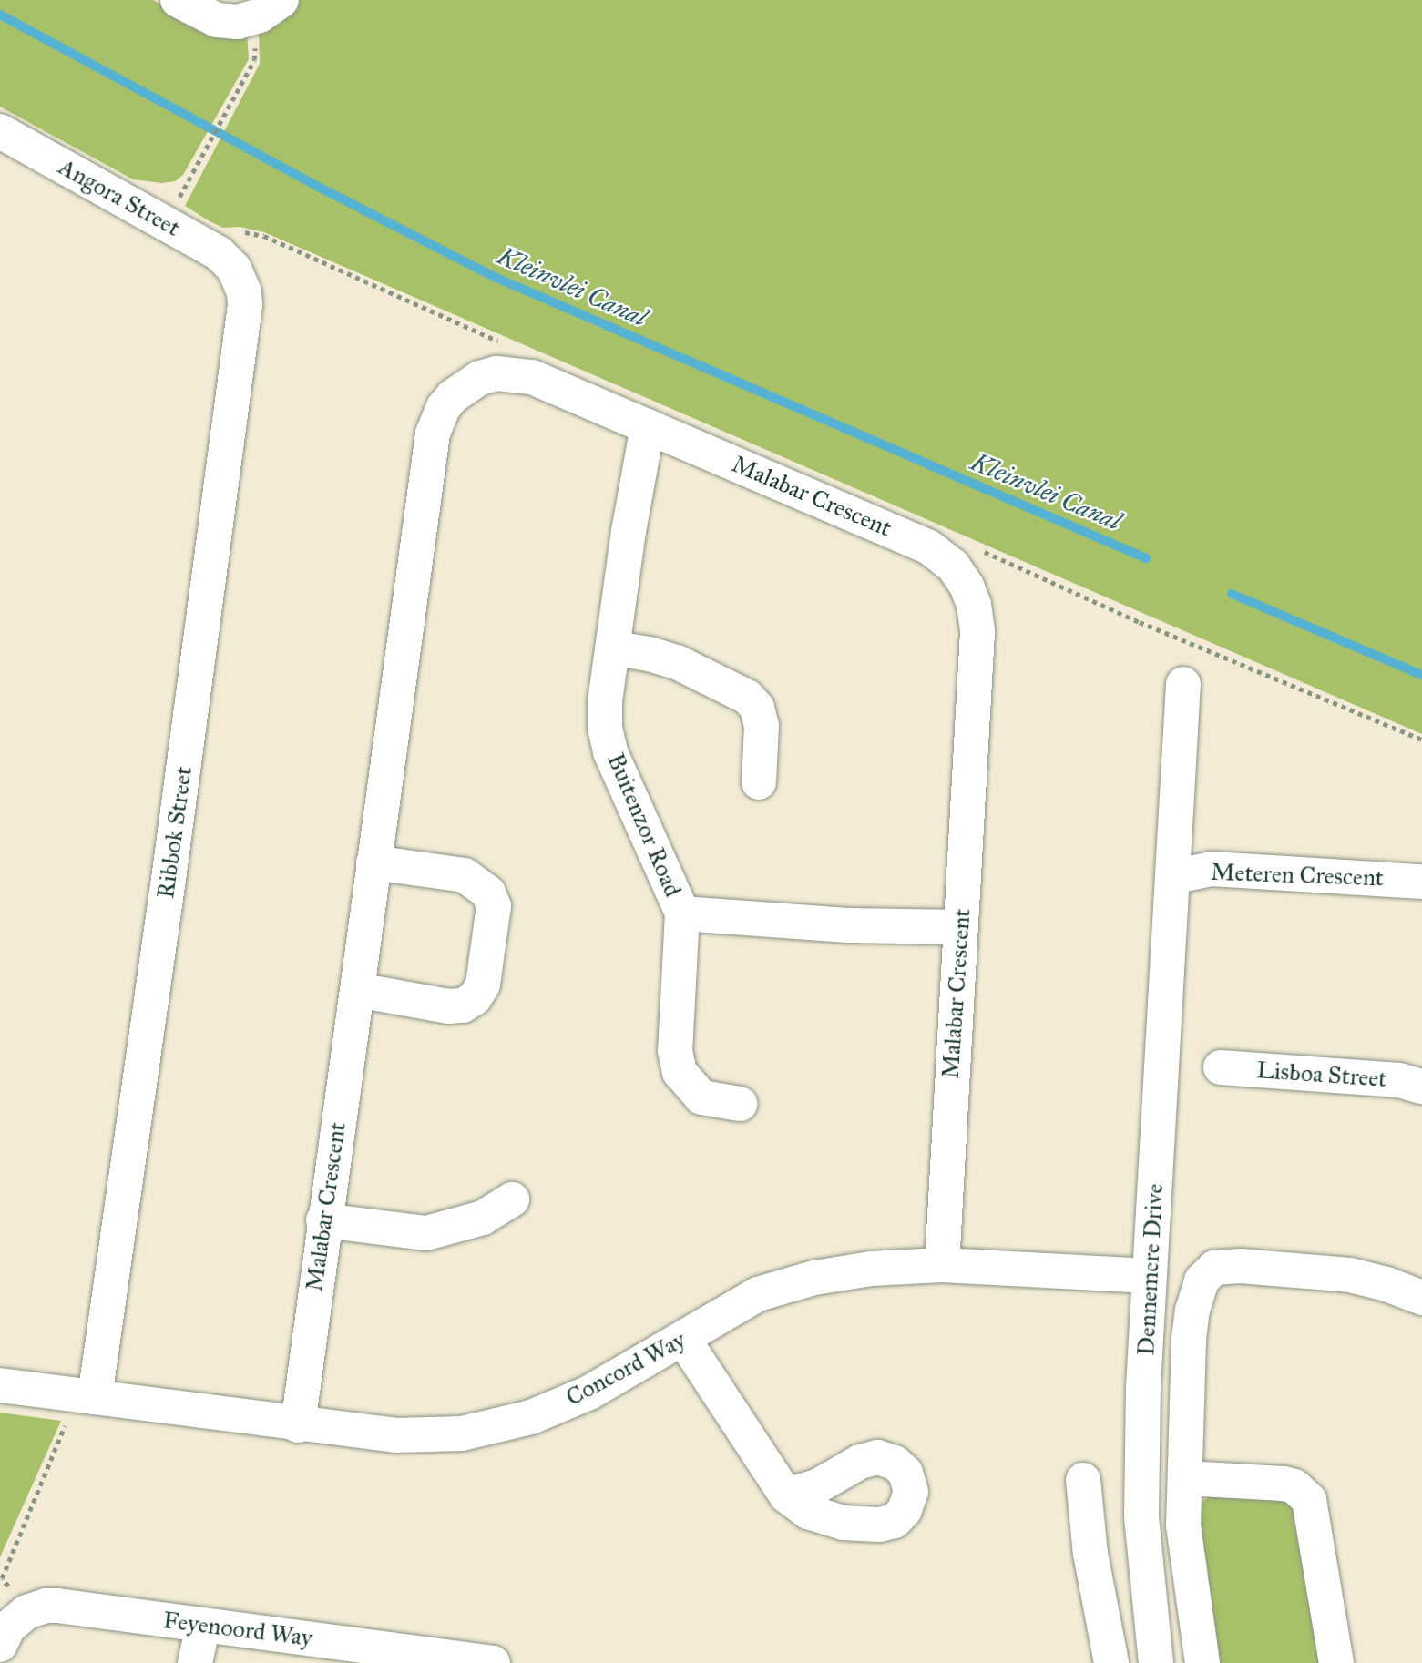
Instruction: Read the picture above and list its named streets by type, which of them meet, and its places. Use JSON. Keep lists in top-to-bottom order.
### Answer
{
  "streets": {
    "street": [
      "Angora Street",
      "Malabar Crescent",
      "Buitenzor Road",
      "Ribbok Street",
      "Meteren Crescent",
      "Lisboa Street",
      "Dennemere Drive",
      "Concord Way",
      "Feyenoord Way"
    ]
  },
  "crossings": [
    ["Angora Street", "Ribbok Street"],
    ["Malabar Crescent", "Buitenzor Road"],
    ["Malabar Crescent", "Concord Way"],
    ["Ribbok Street", "Concord Way"],
    ["Meteren Crescent", "Dennemere Drive"],
    ["Dennemere Drive", "Concord Way"]
  ],
  "water": ["Kleinvlei Canal"]
}
